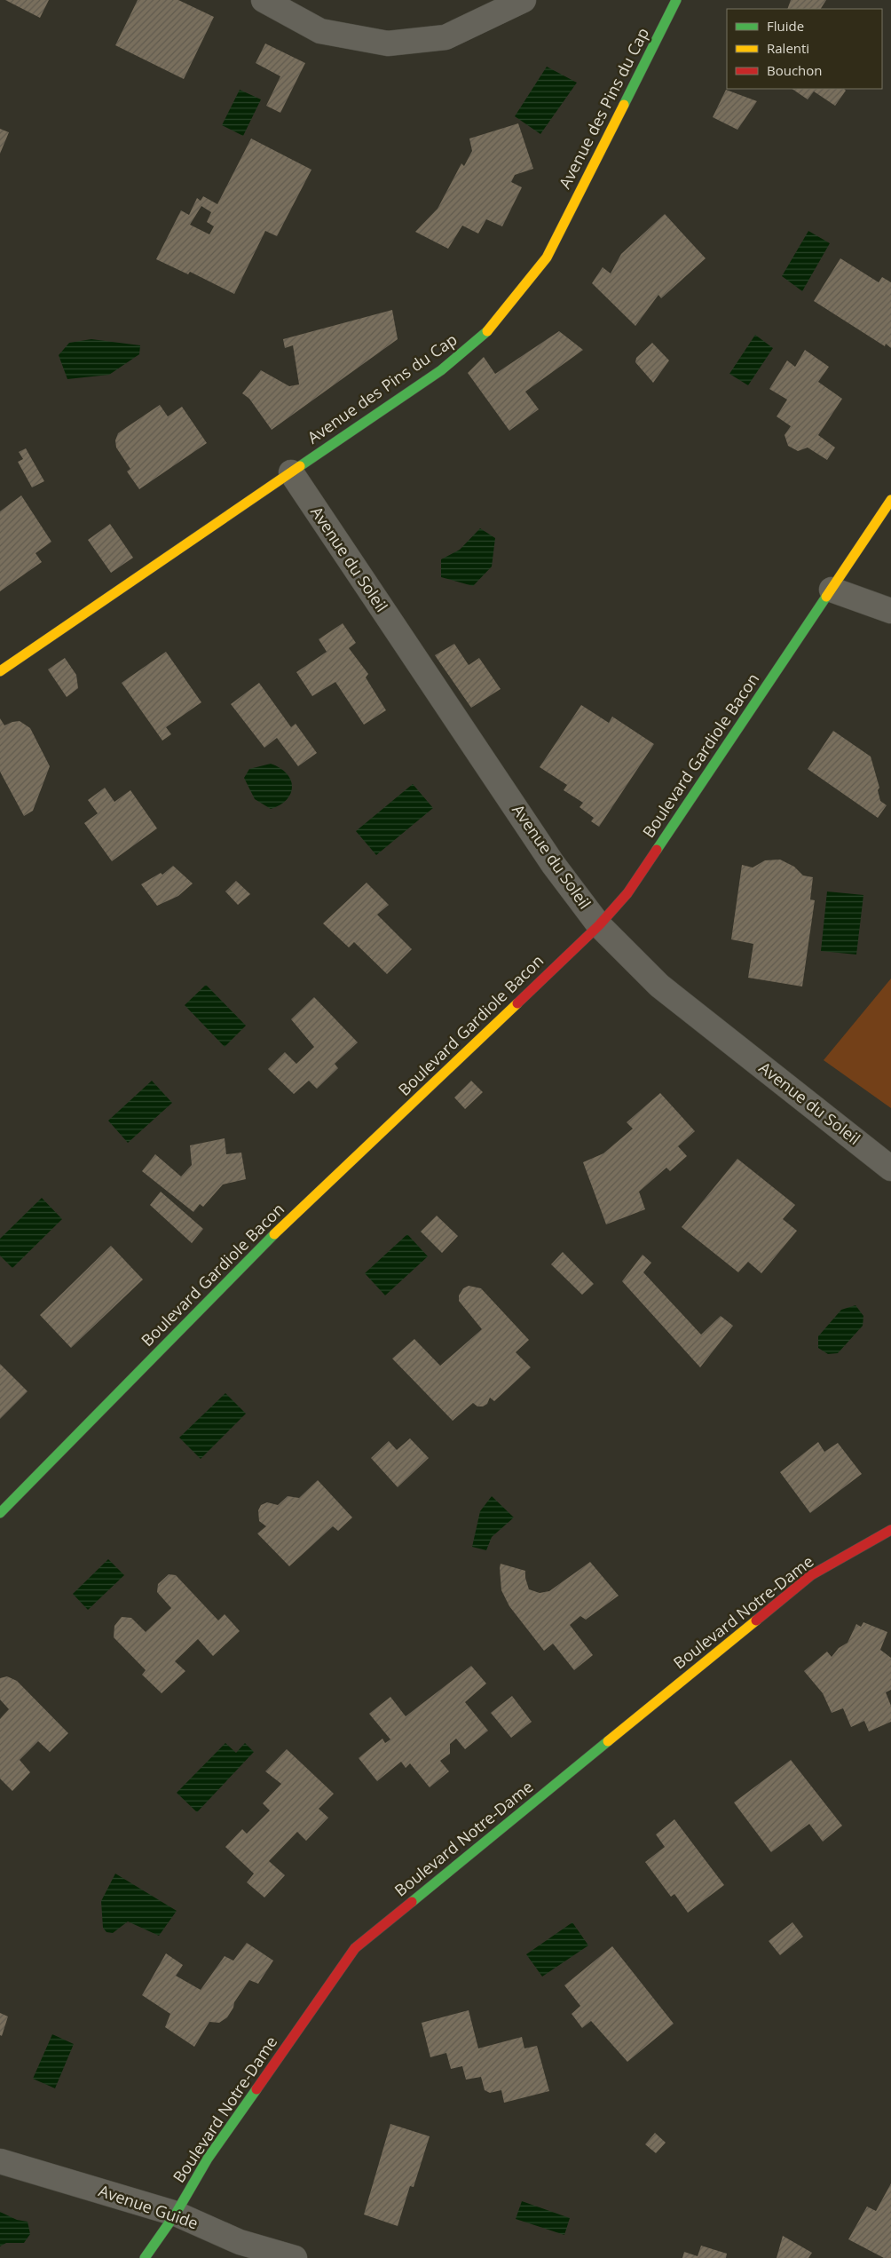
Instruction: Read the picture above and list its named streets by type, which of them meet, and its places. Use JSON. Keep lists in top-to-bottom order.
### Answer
{
  "streets": {
    "street": [
      "Avenue des Pins du Cap",
      "Avenue du Soleil",
      "Boulevard Gardiole Bacon",
      "Boulevard Notre-Dame",
      "Avenue Guide"
    ]
  },
  "crossings": [
    ["Avenue des Pins du Cap", "Avenue du Soleil"],
    ["Avenue du Soleil", "Boulevard Gardiole Bacon"],
    ["Boulevard Notre-Dame", "Avenue Guide"]
  ],
  "legend": ["Fluide", "Ralenti", "Bouchon"]
}
